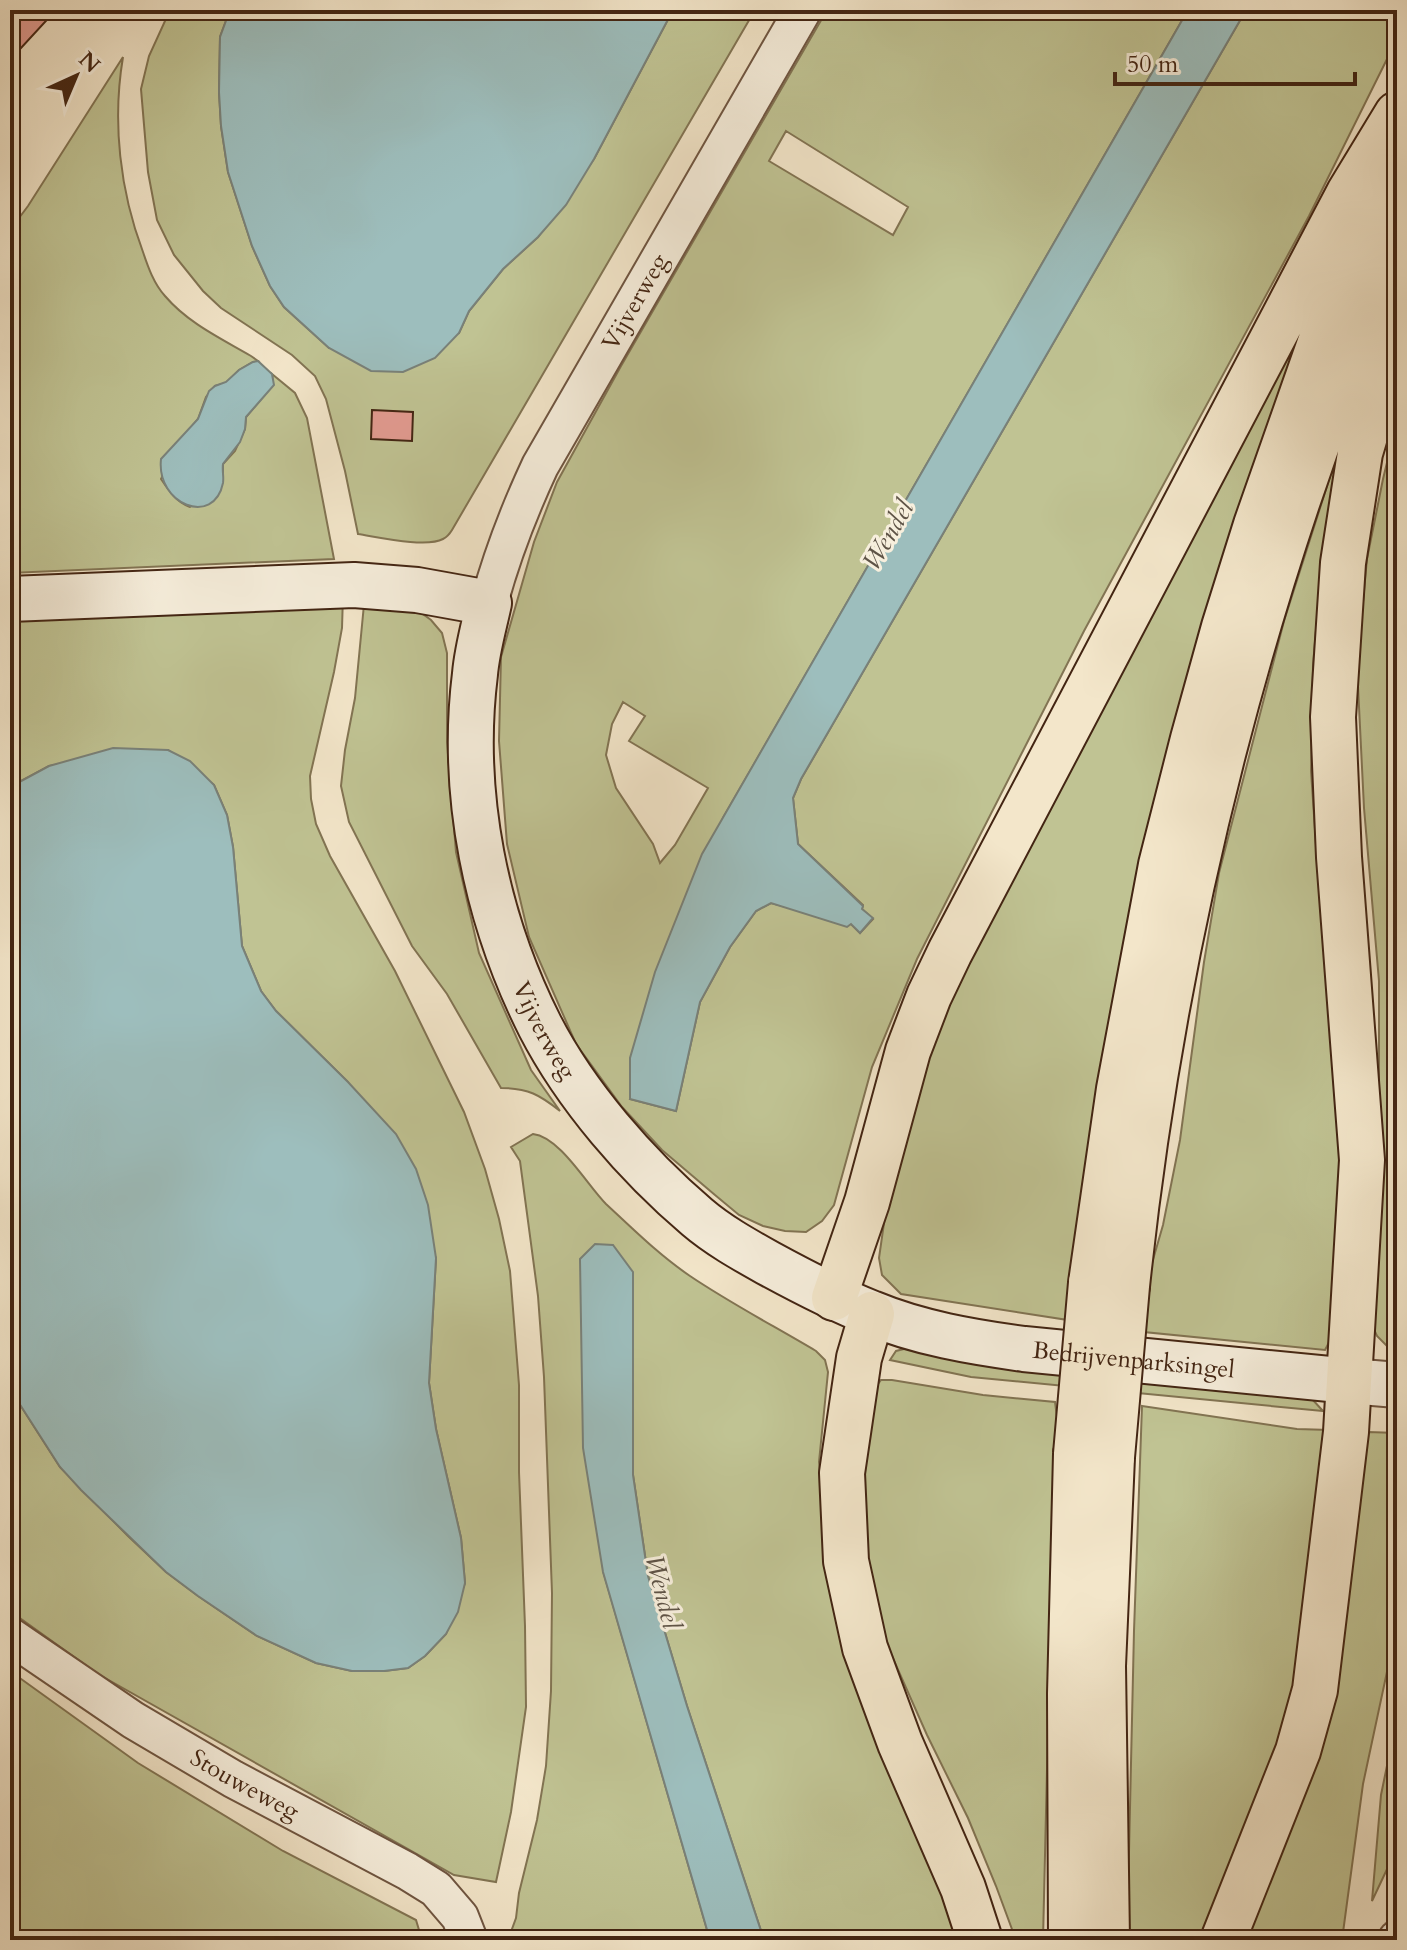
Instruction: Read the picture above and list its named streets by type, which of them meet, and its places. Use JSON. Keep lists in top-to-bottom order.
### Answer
{
  "streets": {
    "main road": ["Vijverweg", "Bedrijvenparksingel"],
    "street": ["Stouweweg"]
  },
  "crossings": [
    ["Vijverweg", "Bedrijvenparksingel"]
  ],
  "water": ["Wendel"],
  "scale_bar": "50 m",
  "north": "top right"
}
